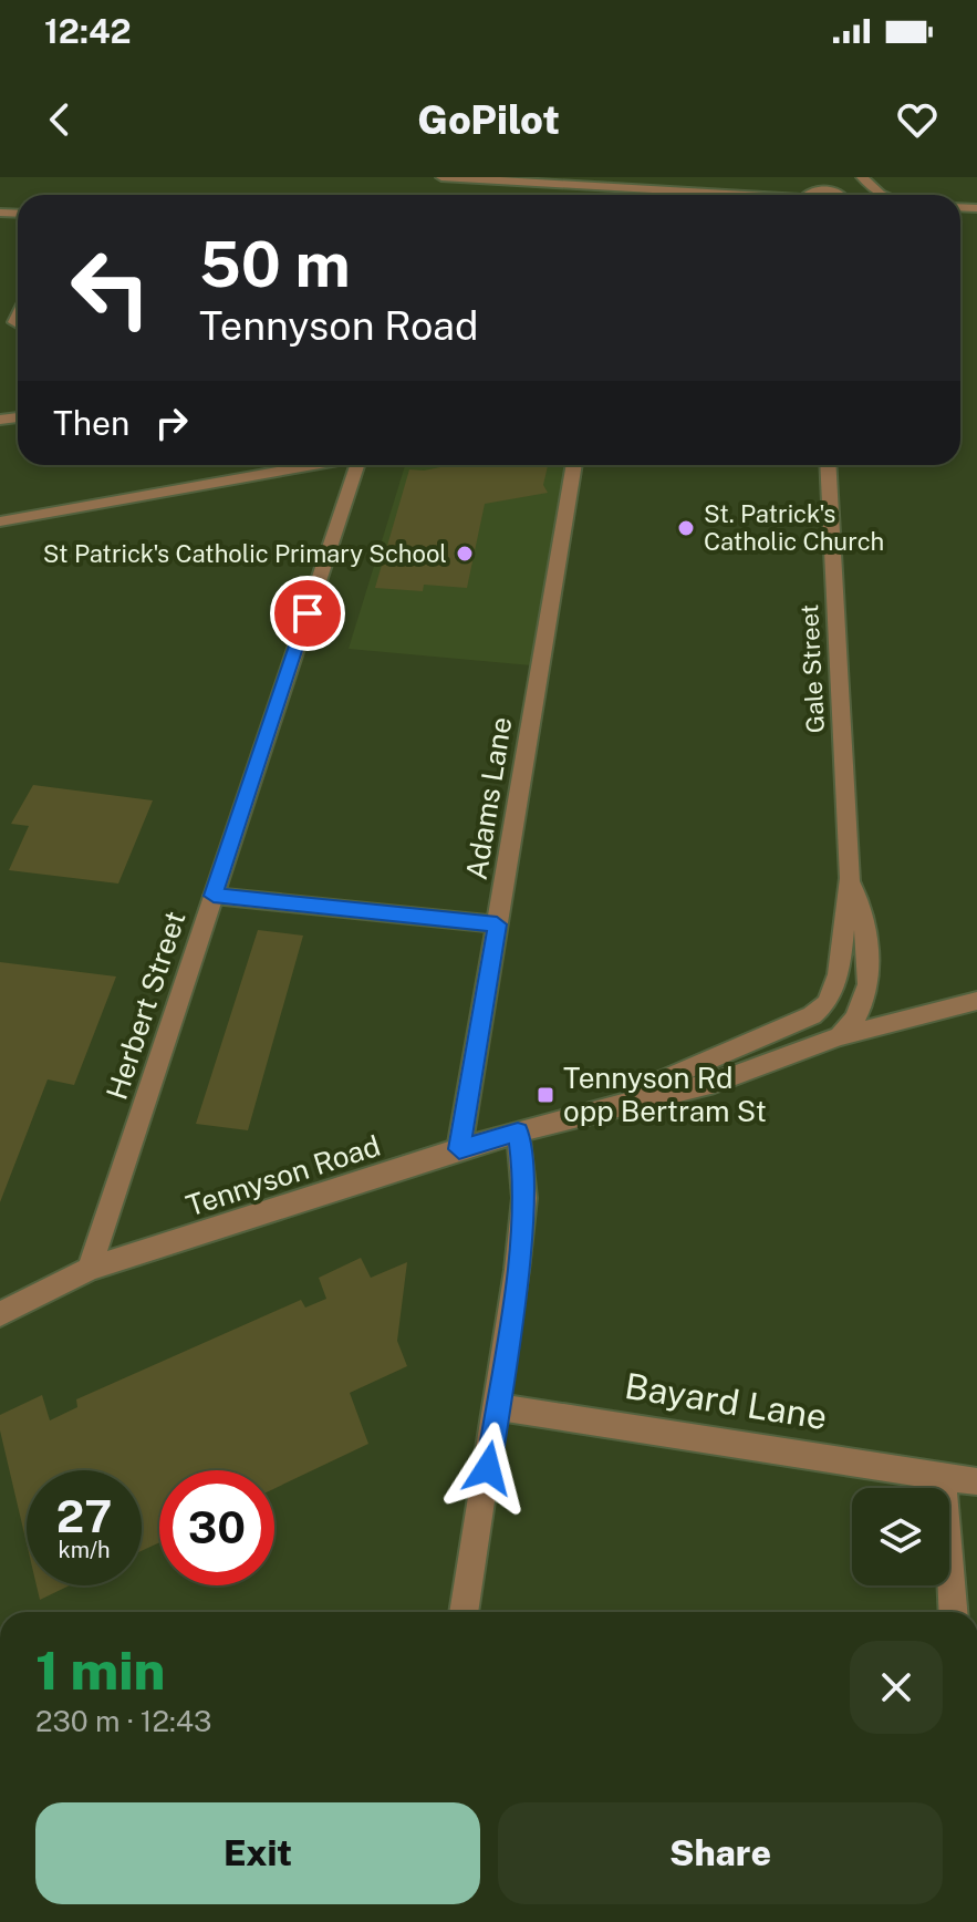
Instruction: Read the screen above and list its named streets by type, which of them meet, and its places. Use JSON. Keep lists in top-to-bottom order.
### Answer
{
  "streets": {
    "street": [
      "Gale Street",
      "Adams Lane",
      "Herbert Street",
      "Tennyson Road",
      "Bayard Lane"
    ]
  },
  "crossings": [
    ["Gale Street", "Tennyson Road"],
    ["Adams Lane", "Tennyson Road"],
    ["Herbert Street", "Tennyson Road"]
  ],
  "places": {
    "other": ["St. Patrick's Catholic Church", "St Patrick's Catholic Primary School"],
    "transit": ["Tennyson Rd opp Bertram St"]
  },
  "page": {
    "status": "12:42",
    "header": "GoPilot",
    "turn": ["50 m", "Tennyson Road"],
    "then": "Then",
    "speed": "27 km/h",
    "limit": "30",
    "heading": ["1 min", "230 m · 12:43"],
    "buttons": ["Exit", "Share"]
  }
}
